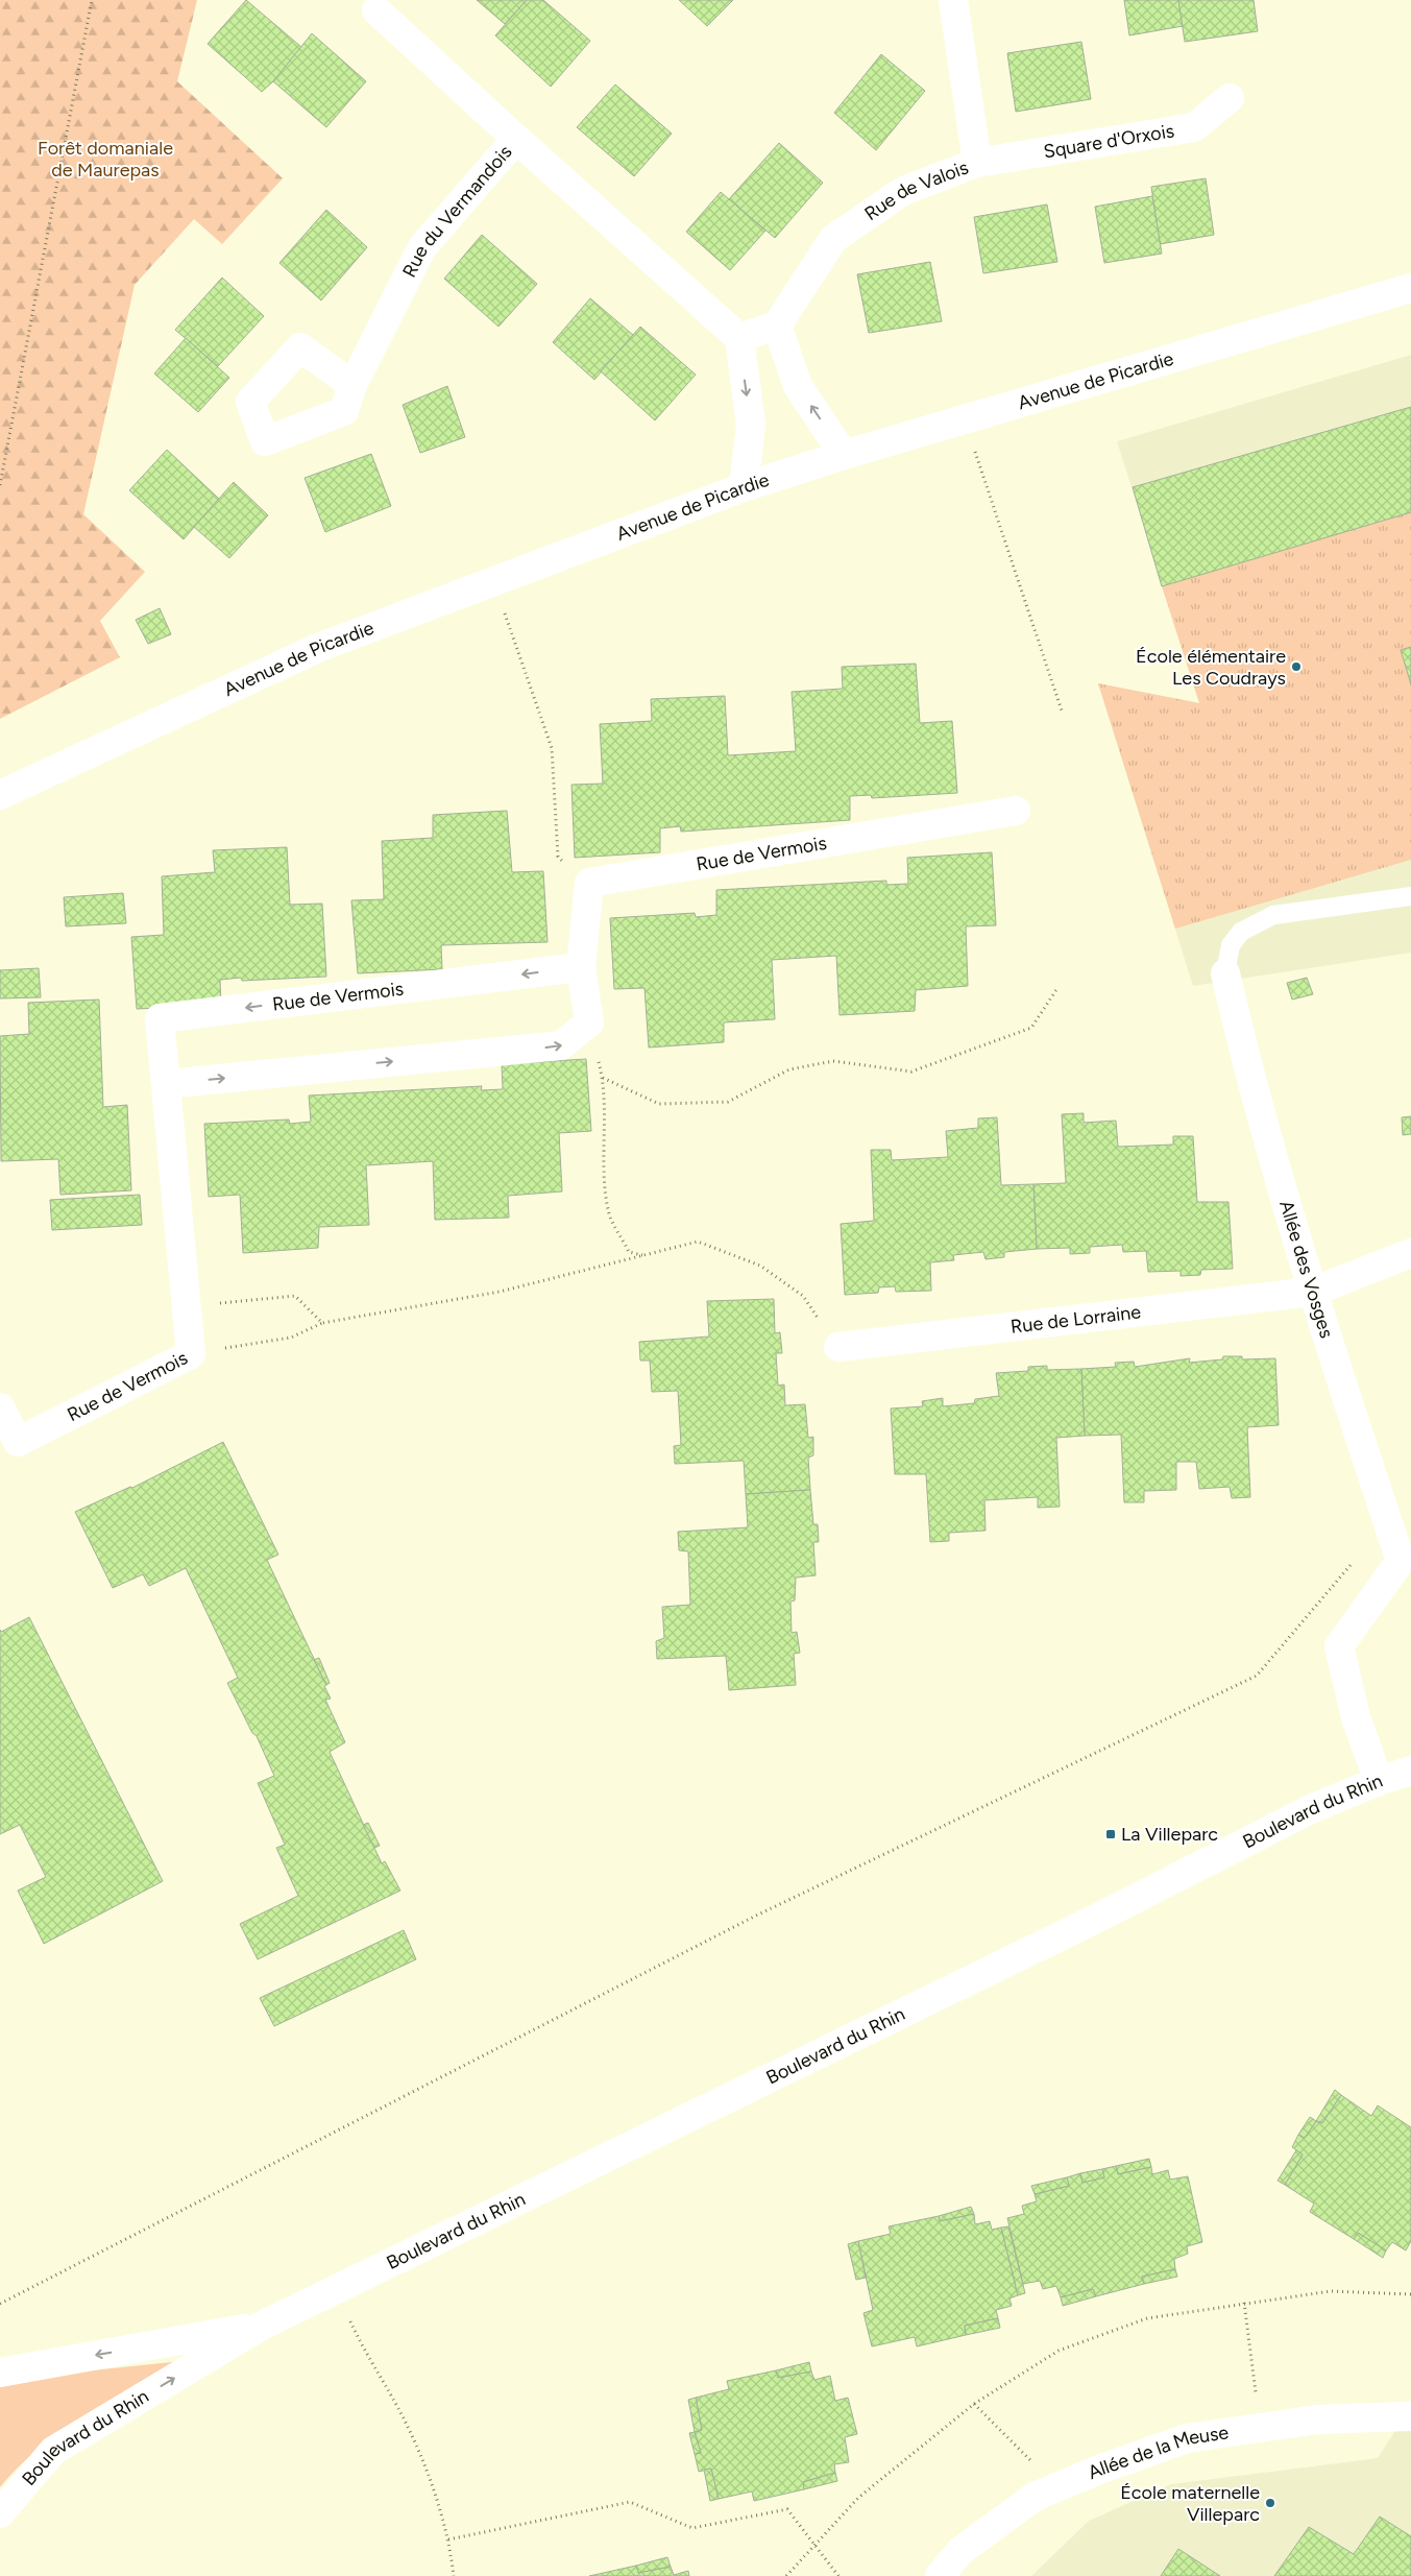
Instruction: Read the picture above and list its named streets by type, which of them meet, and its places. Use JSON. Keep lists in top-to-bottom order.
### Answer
{
  "streets": {
    "street": [
      "Square d'Orxois",
      "Rue de Valois",
      "Rue du Vermandois",
      "Avenue de Picardie",
      "Rue de Vermois",
      "Allée des Vosges",
      "Rue de Lorraine",
      "Boulevard du Rhin",
      "Allée de la Meuse"
    ]
  },
  "crossings": [
    ["Square d'Orxois", "Rue de Valois"],
    ["Allée des Vosges", "Rue de Lorraine"]
  ],
  "parks": ["Forêt domaniale de Maurepas"],
  "places": {
    "other": ["École élémentaire Les Coudrays", "École maternelle Villeparc"],
    "transit": ["La Villeparc"]
  }
}
